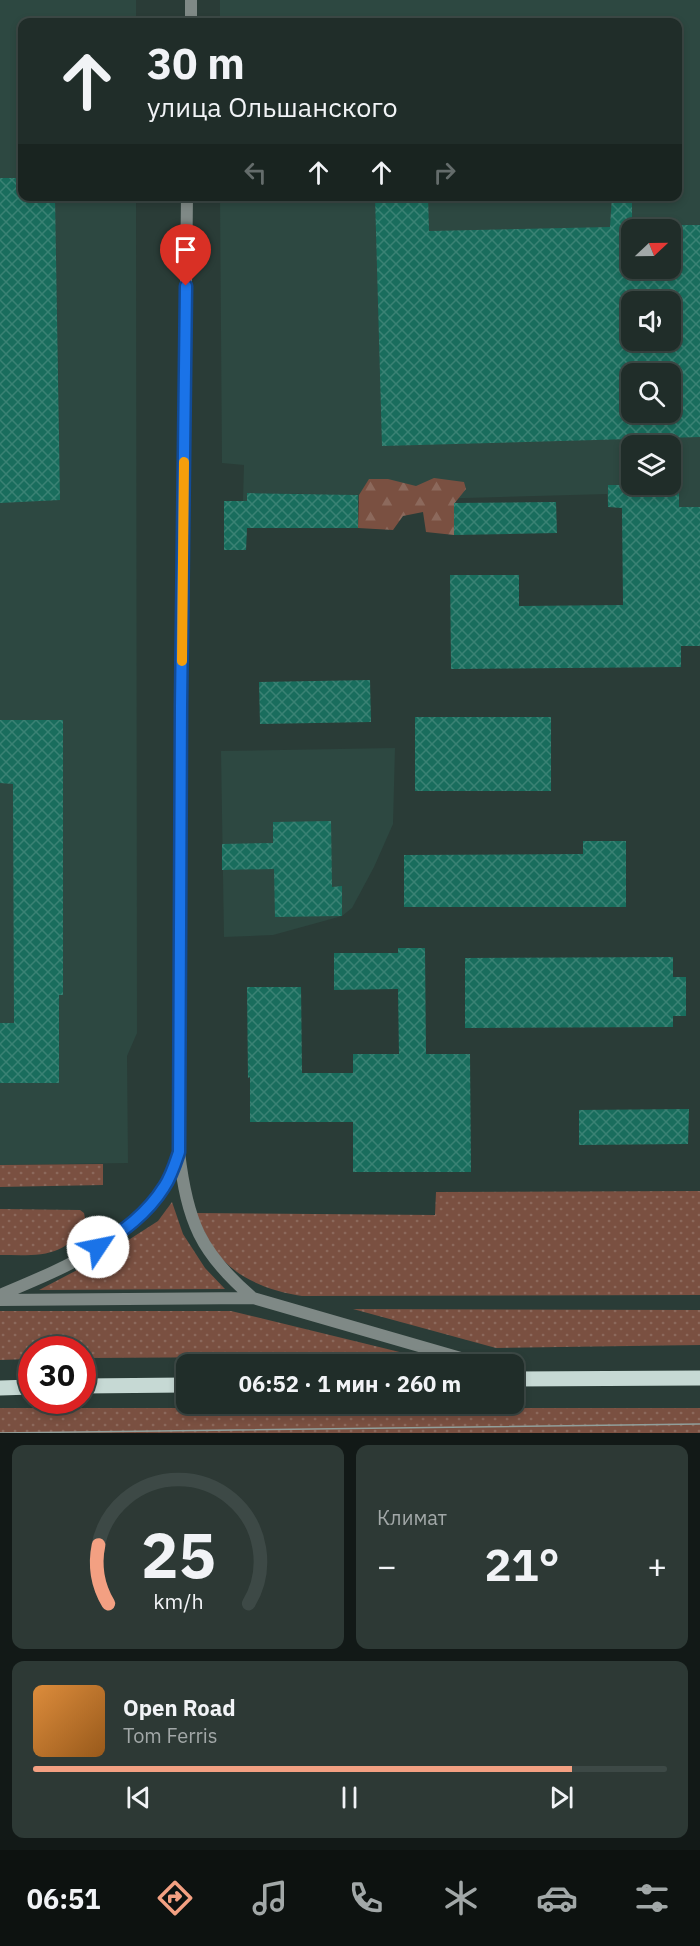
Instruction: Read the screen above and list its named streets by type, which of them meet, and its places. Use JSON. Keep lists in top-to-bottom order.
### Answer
{
  "north": "right",
  "page": {
    "turn": ["30 m", "улица Ольшанского"],
    "limit": "30",
    "trip": "06:52 · 1 мин · 260 m",
    "tile": "Климат",
    "heat": ["−", "21°", "+"],
    "song": ["Open Road", "Tom Ferris"],
    "tabs": "06:51",
    "gauge": ["25", "km/h"]
  }
}
